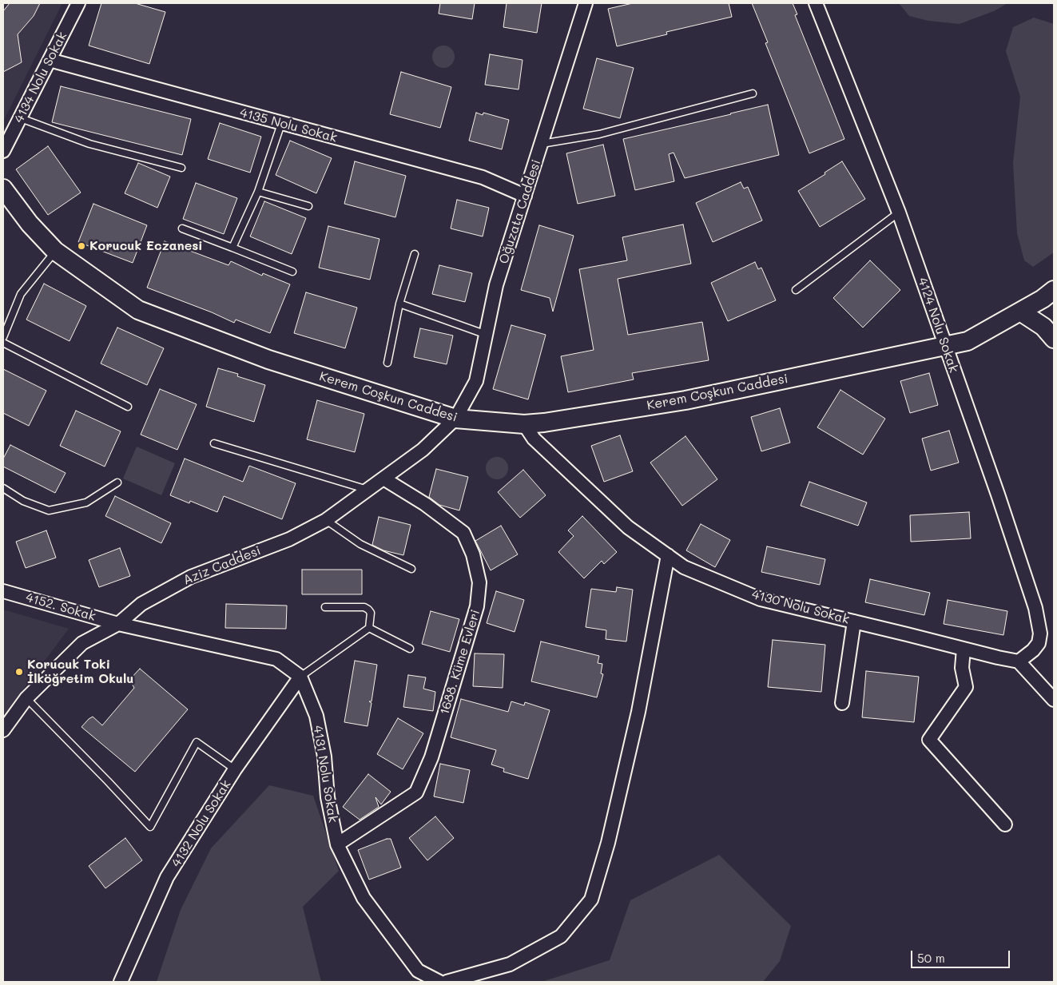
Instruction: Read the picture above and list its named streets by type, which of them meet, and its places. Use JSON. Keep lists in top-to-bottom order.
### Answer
{
  "streets": {
    "street": [
      "4134 Nolu Sokak",
      "4135 Nolu Sokak",
      "Oğuzata Caddesi",
      "4124 Nolu Sokak",
      "Kerem Coşkun Caddesi",
      "Aziz Caddesi",
      "4152. Sokak",
      "4130 Nolu Sokak",
      "1688. Küme Evleri",
      "4131 Nolu Sokak",
      "4132 Nolu Sokak"
    ]
  },
  "crossings": [
    ["4134 Nolu Sokak", "4135 Nolu Sokak"],
    ["4135 Nolu Sokak", "Oğuzata Caddesi"],
    ["Oğuzata Caddesi", "Kerem Coşkun Caddesi"],
    ["Oğuzata Caddesi", "Aziz Caddesi"],
    ["4124 Nolu Sokak", "Kerem Coşkun Caddesi"],
    ["4124 Nolu Sokak", "4130 Nolu Sokak"],
    ["Kerem Coşkun Caddesi", "Aziz Caddesi"],
    ["Kerem Coşkun Caddesi", "4130 Nolu Sokak"],
    ["Aziz Caddesi", "4152. Sokak"],
    ["Aziz Caddesi", "1688. Küme Evleri"],
    ["1688. Küme Evleri", "4131 Nolu Sokak"],
    ["4131 Nolu Sokak", "4132 Nolu Sokak"]
  ],
  "places": ["Korucuk Eczanesi", "Korucuk Toki İlköğretim Okulu"],
  "scale_bar": "50 m"
}
